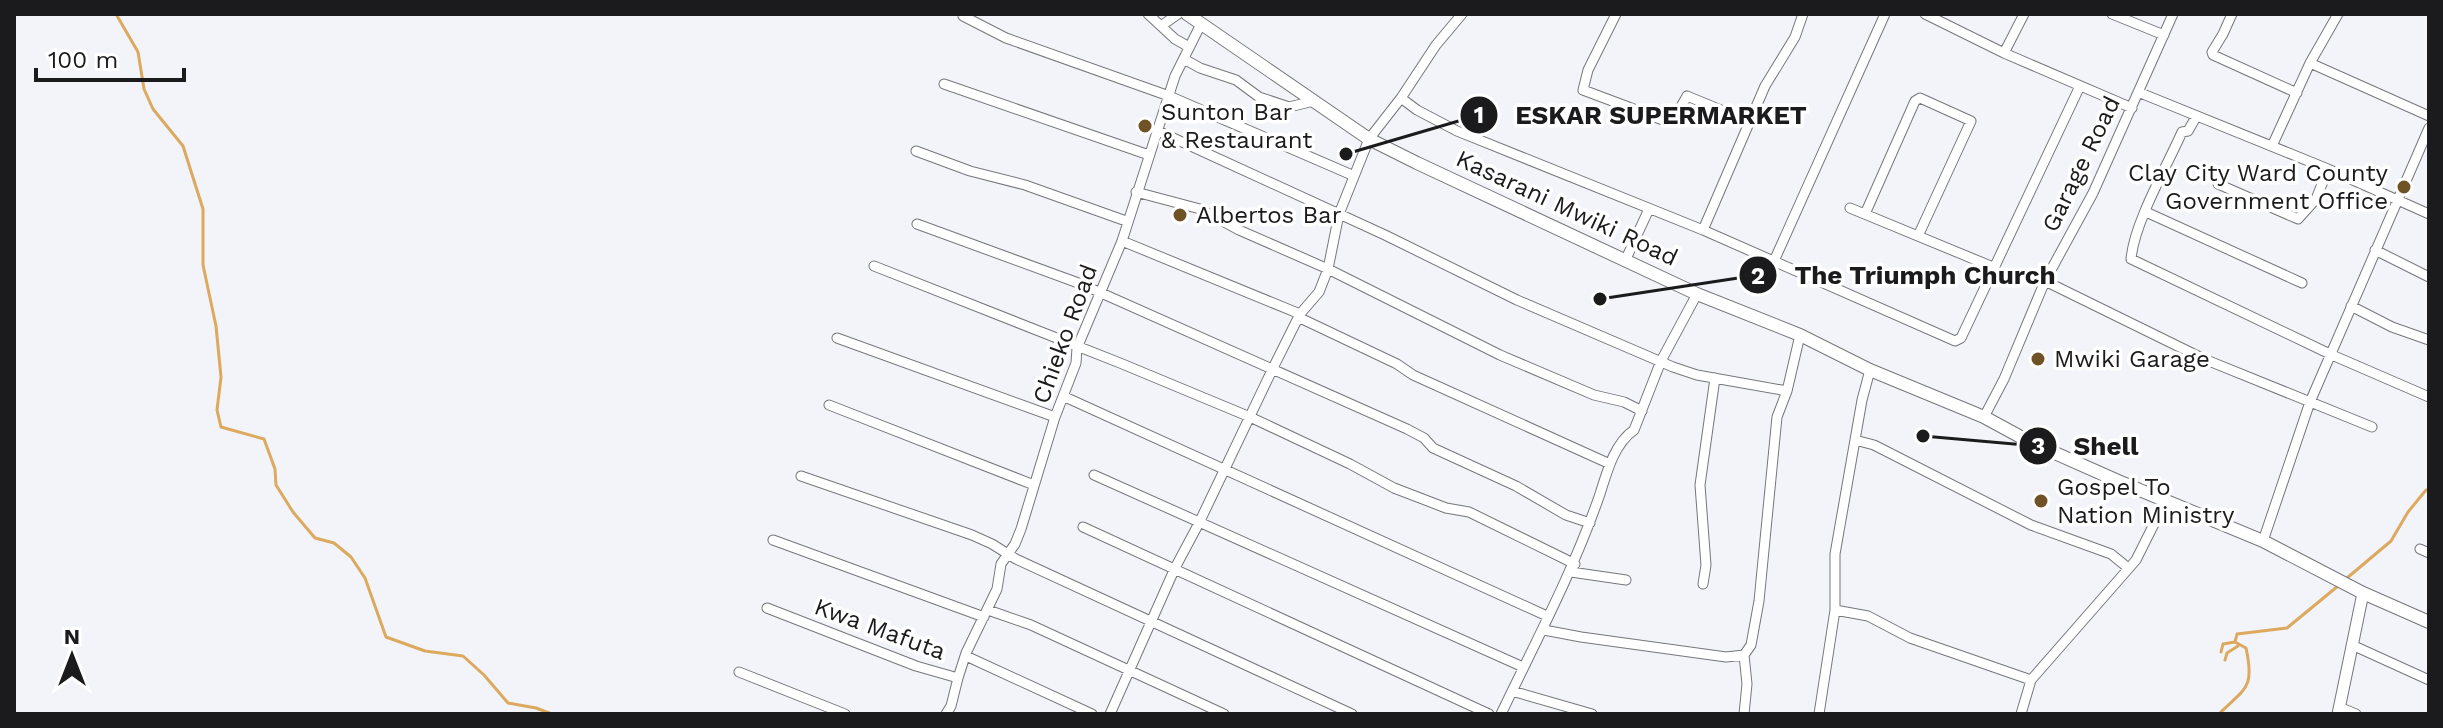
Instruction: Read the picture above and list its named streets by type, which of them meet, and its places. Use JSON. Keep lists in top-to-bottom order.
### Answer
{
  "streets": {
    "main road": ["Kasarani Mwiki Road"],
    "street": ["Garage Road", "Chieko Road", "Kwa Mafuta"]
  },
  "crossings": [
    ["Garage Road", "Kasarani Mwiki Road"],
    ["Kasarani Mwiki Road", "Chieko Road"],
    ["Chieko Road", "Kwa Mafuta"]
  ],
  "places": [
    "Sunton Bar & Restaurant",
    "ESKAR SUPERMARKET",
    "Clay City Ward County Government Office",
    "Albertos Bar",
    "The Triumph Church",
    "Mwiki Garage",
    "Shell",
    "Gospel To Nation Ministry"
  ],
  "scale_bar": "100 m",
  "north": "top"
}
